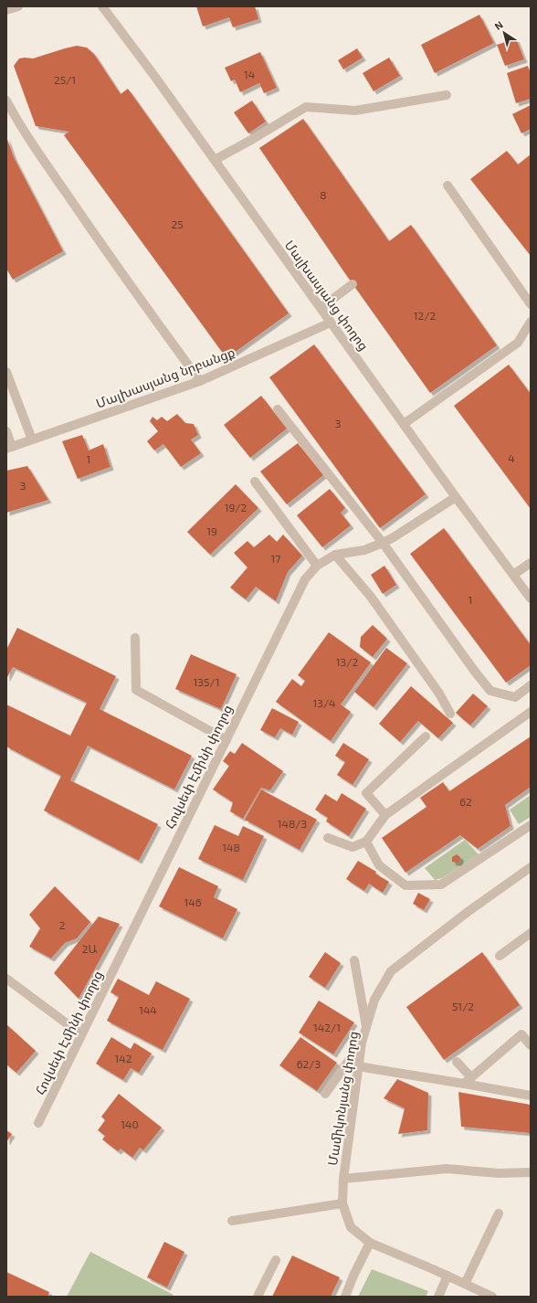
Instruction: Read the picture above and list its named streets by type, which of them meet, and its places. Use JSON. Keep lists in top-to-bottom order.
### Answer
{
  "streets": {
    "street": [
      "Մալխասյանց փողոց",
      "Մալխասյանց նրբանցք",
      "Հովսեփ Էմինի փողոց",
      "Մամիկոնյանց փողոց"
    ]
  },
  "crossings": [
    ["Մալխասյանց փողոց", "Մալխասյանց նրբանցք"],
    ["Մալխասյանց փողոց", "Հովսեփ Էմինի փողոց"]
  ],
  "house_numbers": [
    "14",
    "25/1",
    "8",
    "25",
    "12/2",
    "3",
    "4",
    "1",
    "3",
    "19/2",
    "19",
    "17",
    "1",
    "13/2",
    "135/1",
    "13/4",
    "62",
    "148/3",
    "148",
    "146",
    "2",
    "2Ա",
    "51/2",
    "144",
    "142/1",
    "142",
    "62/3",
    "140"
  ],
  "north": "top left"
}
